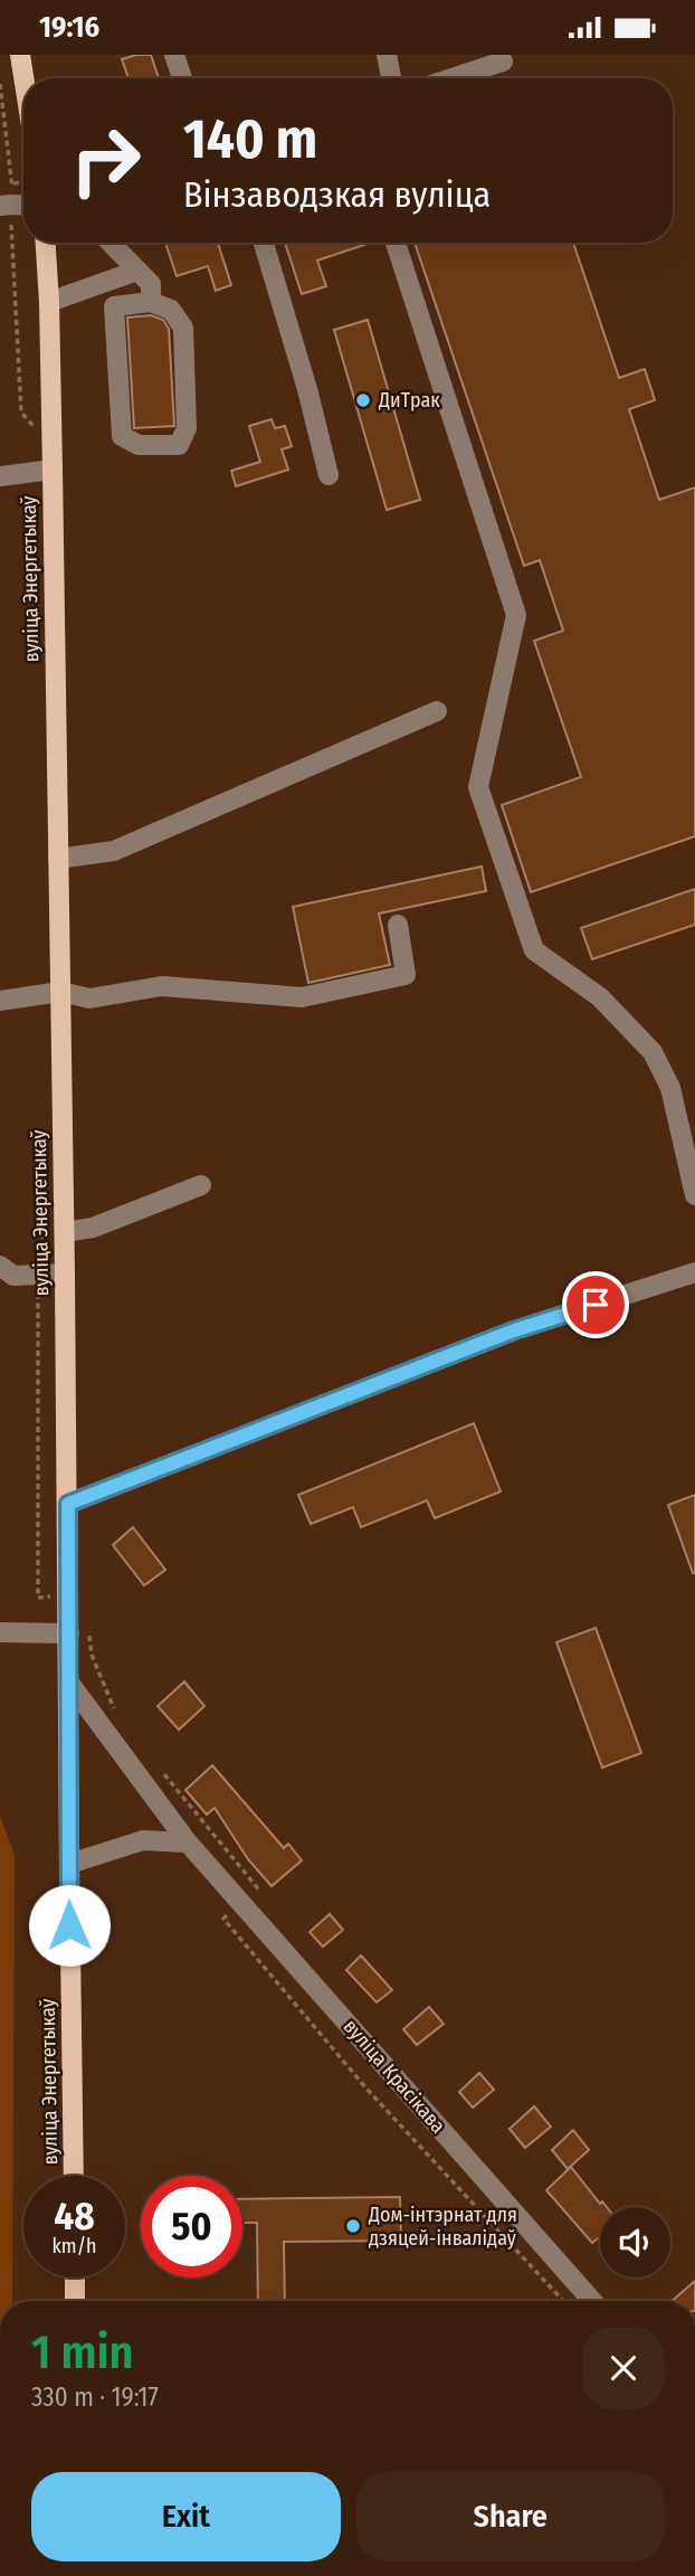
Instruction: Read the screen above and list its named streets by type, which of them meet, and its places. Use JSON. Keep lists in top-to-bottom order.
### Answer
{
  "streets": {
    "main road": ["вуліца Энергетыкаў"],
    "street": ["вуліца Красікава"]
  },
  "crossings": [
    ["вуліца Энергетыкаў", "вуліца Красікава"]
  ],
  "places": ["ДиТрак", "Дом-інтэрнат для дзяцей-інвалідаў"],
  "page": {
    "status": "19:16",
    "turn": ["140 m", "Вінзаводзкая вуліца"],
    "speed": "48 km/h",
    "limit": "50",
    "heading": ["1 min", "330 m · 19:17"],
    "buttons": ["Exit", "Share"]
  }
}
